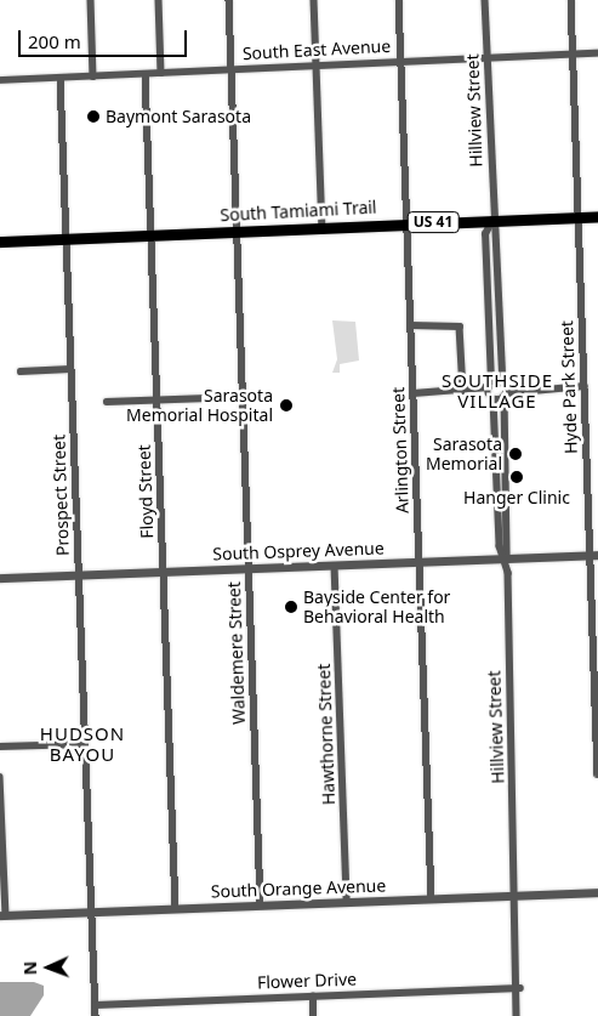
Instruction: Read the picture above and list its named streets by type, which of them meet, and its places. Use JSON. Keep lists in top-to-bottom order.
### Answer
{
  "streets": {
    "main road": ["South Tamiami Trail", "US 41"],
    "street": [
      "South East Avenue",
      "Hillview Street",
      "Hyde Park Street",
      "Arlington Street",
      "Floyd Street",
      "Prospect Street",
      "South Osprey Avenue",
      "Waldemere Street",
      "Hawthorne Street",
      "South Orange Avenue",
      "Flower Drive"
    ]
  },
  "crossings": [
    ["South East Avenue", "Hillview Street"],
    ["South East Avenue", "Hyde Park Street"],
    ["South East Avenue", "Arlington Street"],
    ["South East Avenue", "Floyd Street"],
    ["South East Avenue", "Prospect Street"],
    ["South East Avenue", "Waldemere Street"],
    ["Hillview Street", "South Tamiami Trail"],
    ["Hillview Street", "South Osprey Avenue"],
    ["Hillview Street", "South Orange Avenue"],
    ["Hillview Street", "Flower Drive"],
    ["South Tamiami Trail", "Hyde Park Street"],
    ["South Tamiami Trail", "Arlington Street"],
    ["South Tamiami Trail", "Floyd Street"],
    ["South Tamiami Trail", "Prospect Street"],
    ["South Tamiami Trail", "Waldemere Street"],
    ["Hyde Park Street", "South Osprey Avenue"],
    ["Arlington Street", "South Osprey Avenue"],
    ["Arlington Street", "South Orange Avenue"],
    ["Floyd Street", "South Osprey Avenue"],
    ["Floyd Street", "South Orange Avenue"],
    ["Prospect Street", "South Osprey Avenue"],
    ["Prospect Street", "South Orange Avenue"],
    ["Prospect Street", "Flower Drive"],
    ["South Osprey Avenue", "Waldemere Street"],
    ["South Osprey Avenue", "Hawthorne Street"],
    ["Waldemere Street", "South Orange Avenue"],
    ["Hawthorne Street", "South Orange Avenue"]
  ],
  "districts": ["SOUTHSIDE VILLAGE", "HUDSON BAYOU"],
  "places": [
    "Baymont Sarasota",
    "Sarasota Memorial Hospital",
    "Sarasota Memorial",
    "Hanger Clinic",
    "Bayside Center for Behavioral Health"
  ],
  "scale_bar": "200 m",
  "north": "left"
}
